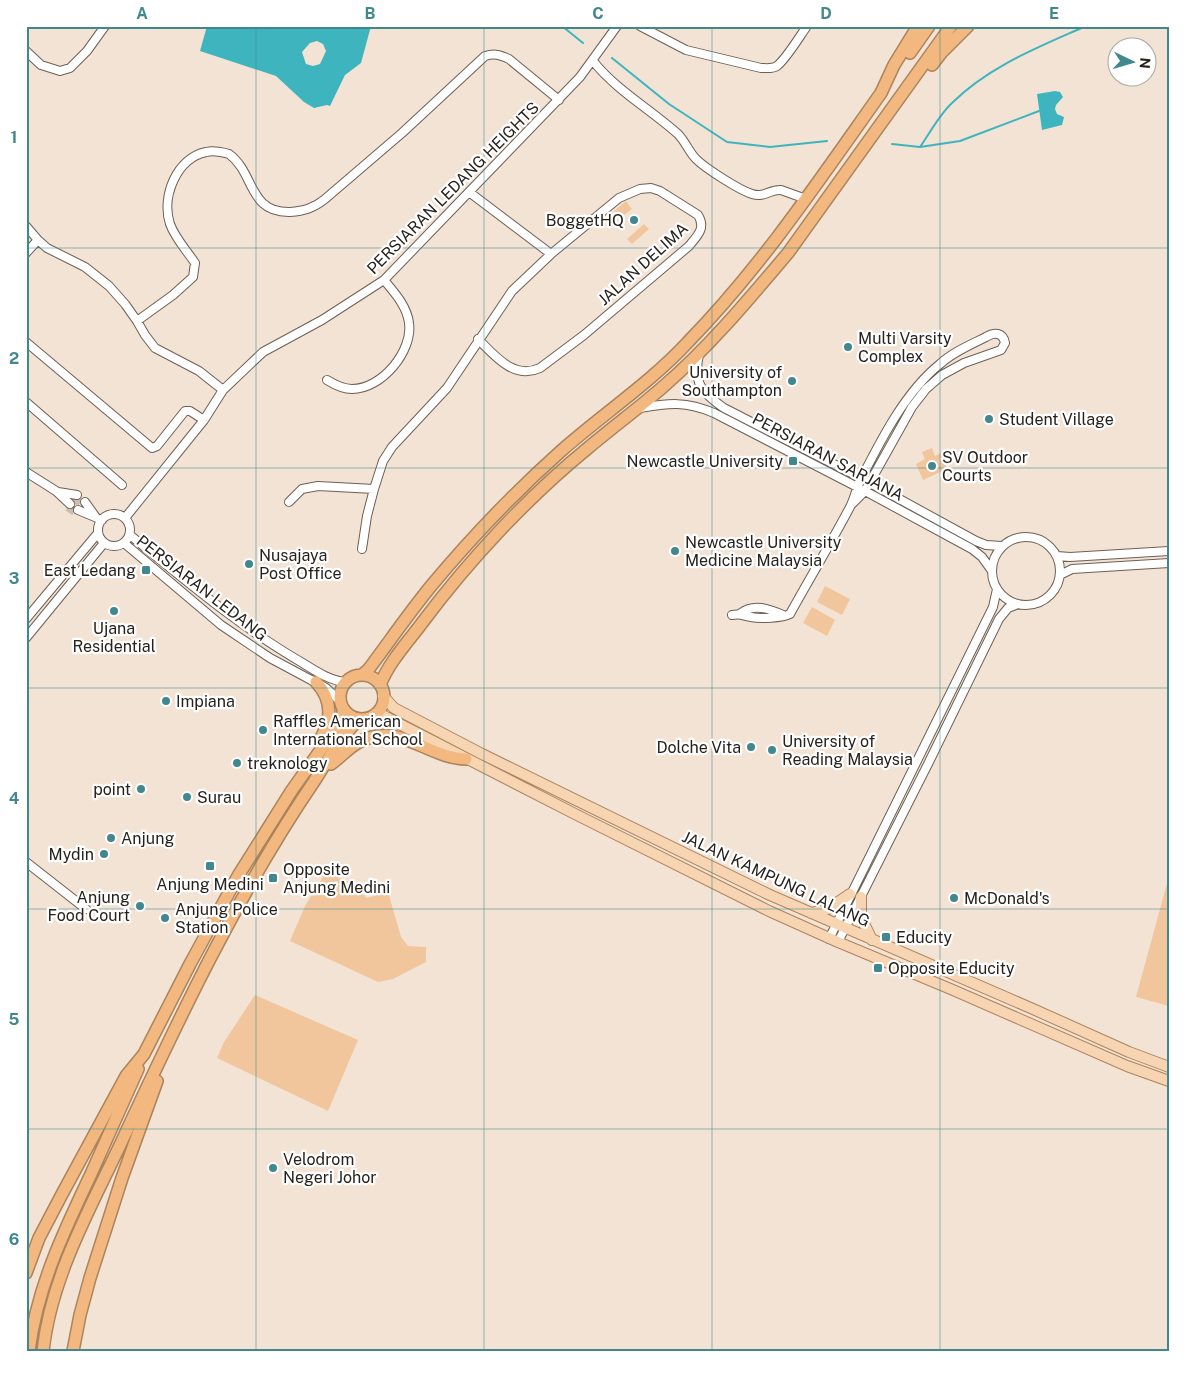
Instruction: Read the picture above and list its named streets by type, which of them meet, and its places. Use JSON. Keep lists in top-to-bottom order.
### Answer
{
  "streets": {
    "main road": ["JALAN KAMPUNG LALANG"],
    "street": [
      "PERSIARAN LEDANG HEIGHTS",
      "JALAN DELIMA",
      "PERSIARAN SARJANA",
      "PERSIARAN LEDANG"
    ]
  },
  "crossings": [
    ["PERSIARAN LEDANG HEIGHTS", "PERSIARAN LEDANG"],
    ["PERSIARAN LEDANG", "JALAN KAMPUNG LALANG"]
  ],
  "places": {
    "other": [
      "BoggetHQ",
      "Multi Varsity Complex",
      "University of Southampton",
      "Student Village",
      "SV Outdoor Courts",
      "Newcastle University Medicine Malaysia",
      "Nusajaya Post Office",
      "Ujana Residential",
      "Impiana",
      "Raffles American International School",
      "Dolche Vita",
      "University of Reading Malaysia",
      "treknology",
      "point",
      "Surau",
      "Anjung",
      "Mydin",
      "McDonald's",
      "Anjung Food Court",
      "Anjung Police Station",
      "Velodrom Negeri Johor"
    ],
    "transit": [
      "Newcastle University",
      "East Ledang",
      "Anjung Medini",
      "Opposite Anjung Medini",
      "Educity",
      "Opposite Educity"
    ]
  },
  "north": "right",
  "grid": {
    "columns": [
      "A",
      "B",
      "C",
      "D",
      "E"
    ],
    "rows": [
      "1",
      "2",
      "3",
      "4",
      "5",
      "6"
    ]
  }
}
